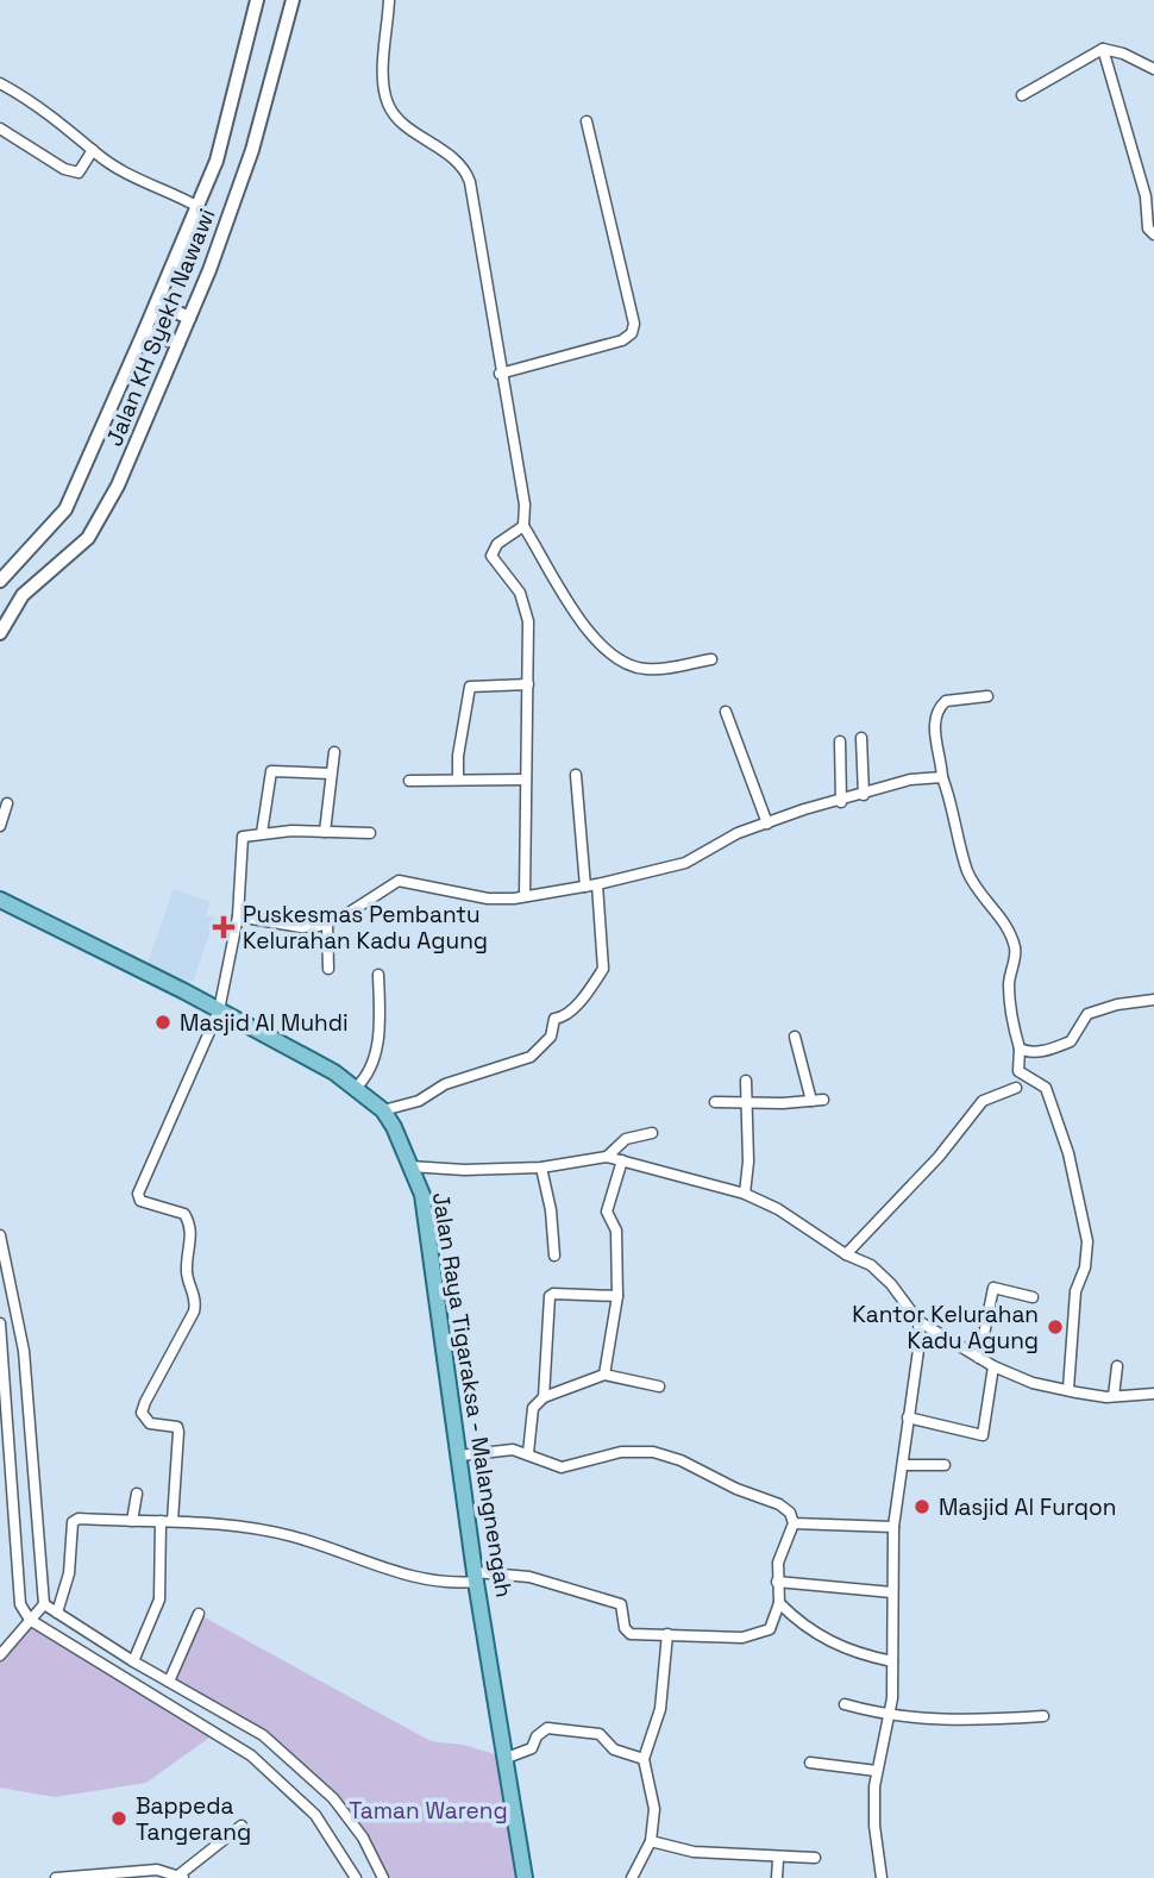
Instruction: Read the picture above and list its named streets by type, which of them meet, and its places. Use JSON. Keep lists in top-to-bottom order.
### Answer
{
  "streets": {
    "main road": ["Jalan KH Syekh Nawawi", "Jalan Raya Tigaraksa - Malangnengah"]
  },
  "parks": ["Taman Wareng"],
  "places": {
    "health": ["Puskesmas Pembantu Kelurahan Kadu Agung"],
    "other": [
      "Masjid Al Muhdi",
      "Kantor Kelurahan Kadu Agung",
      "Masjid Al Furqon",
      "Bappeda Tangerang"
    ]
  }
}
